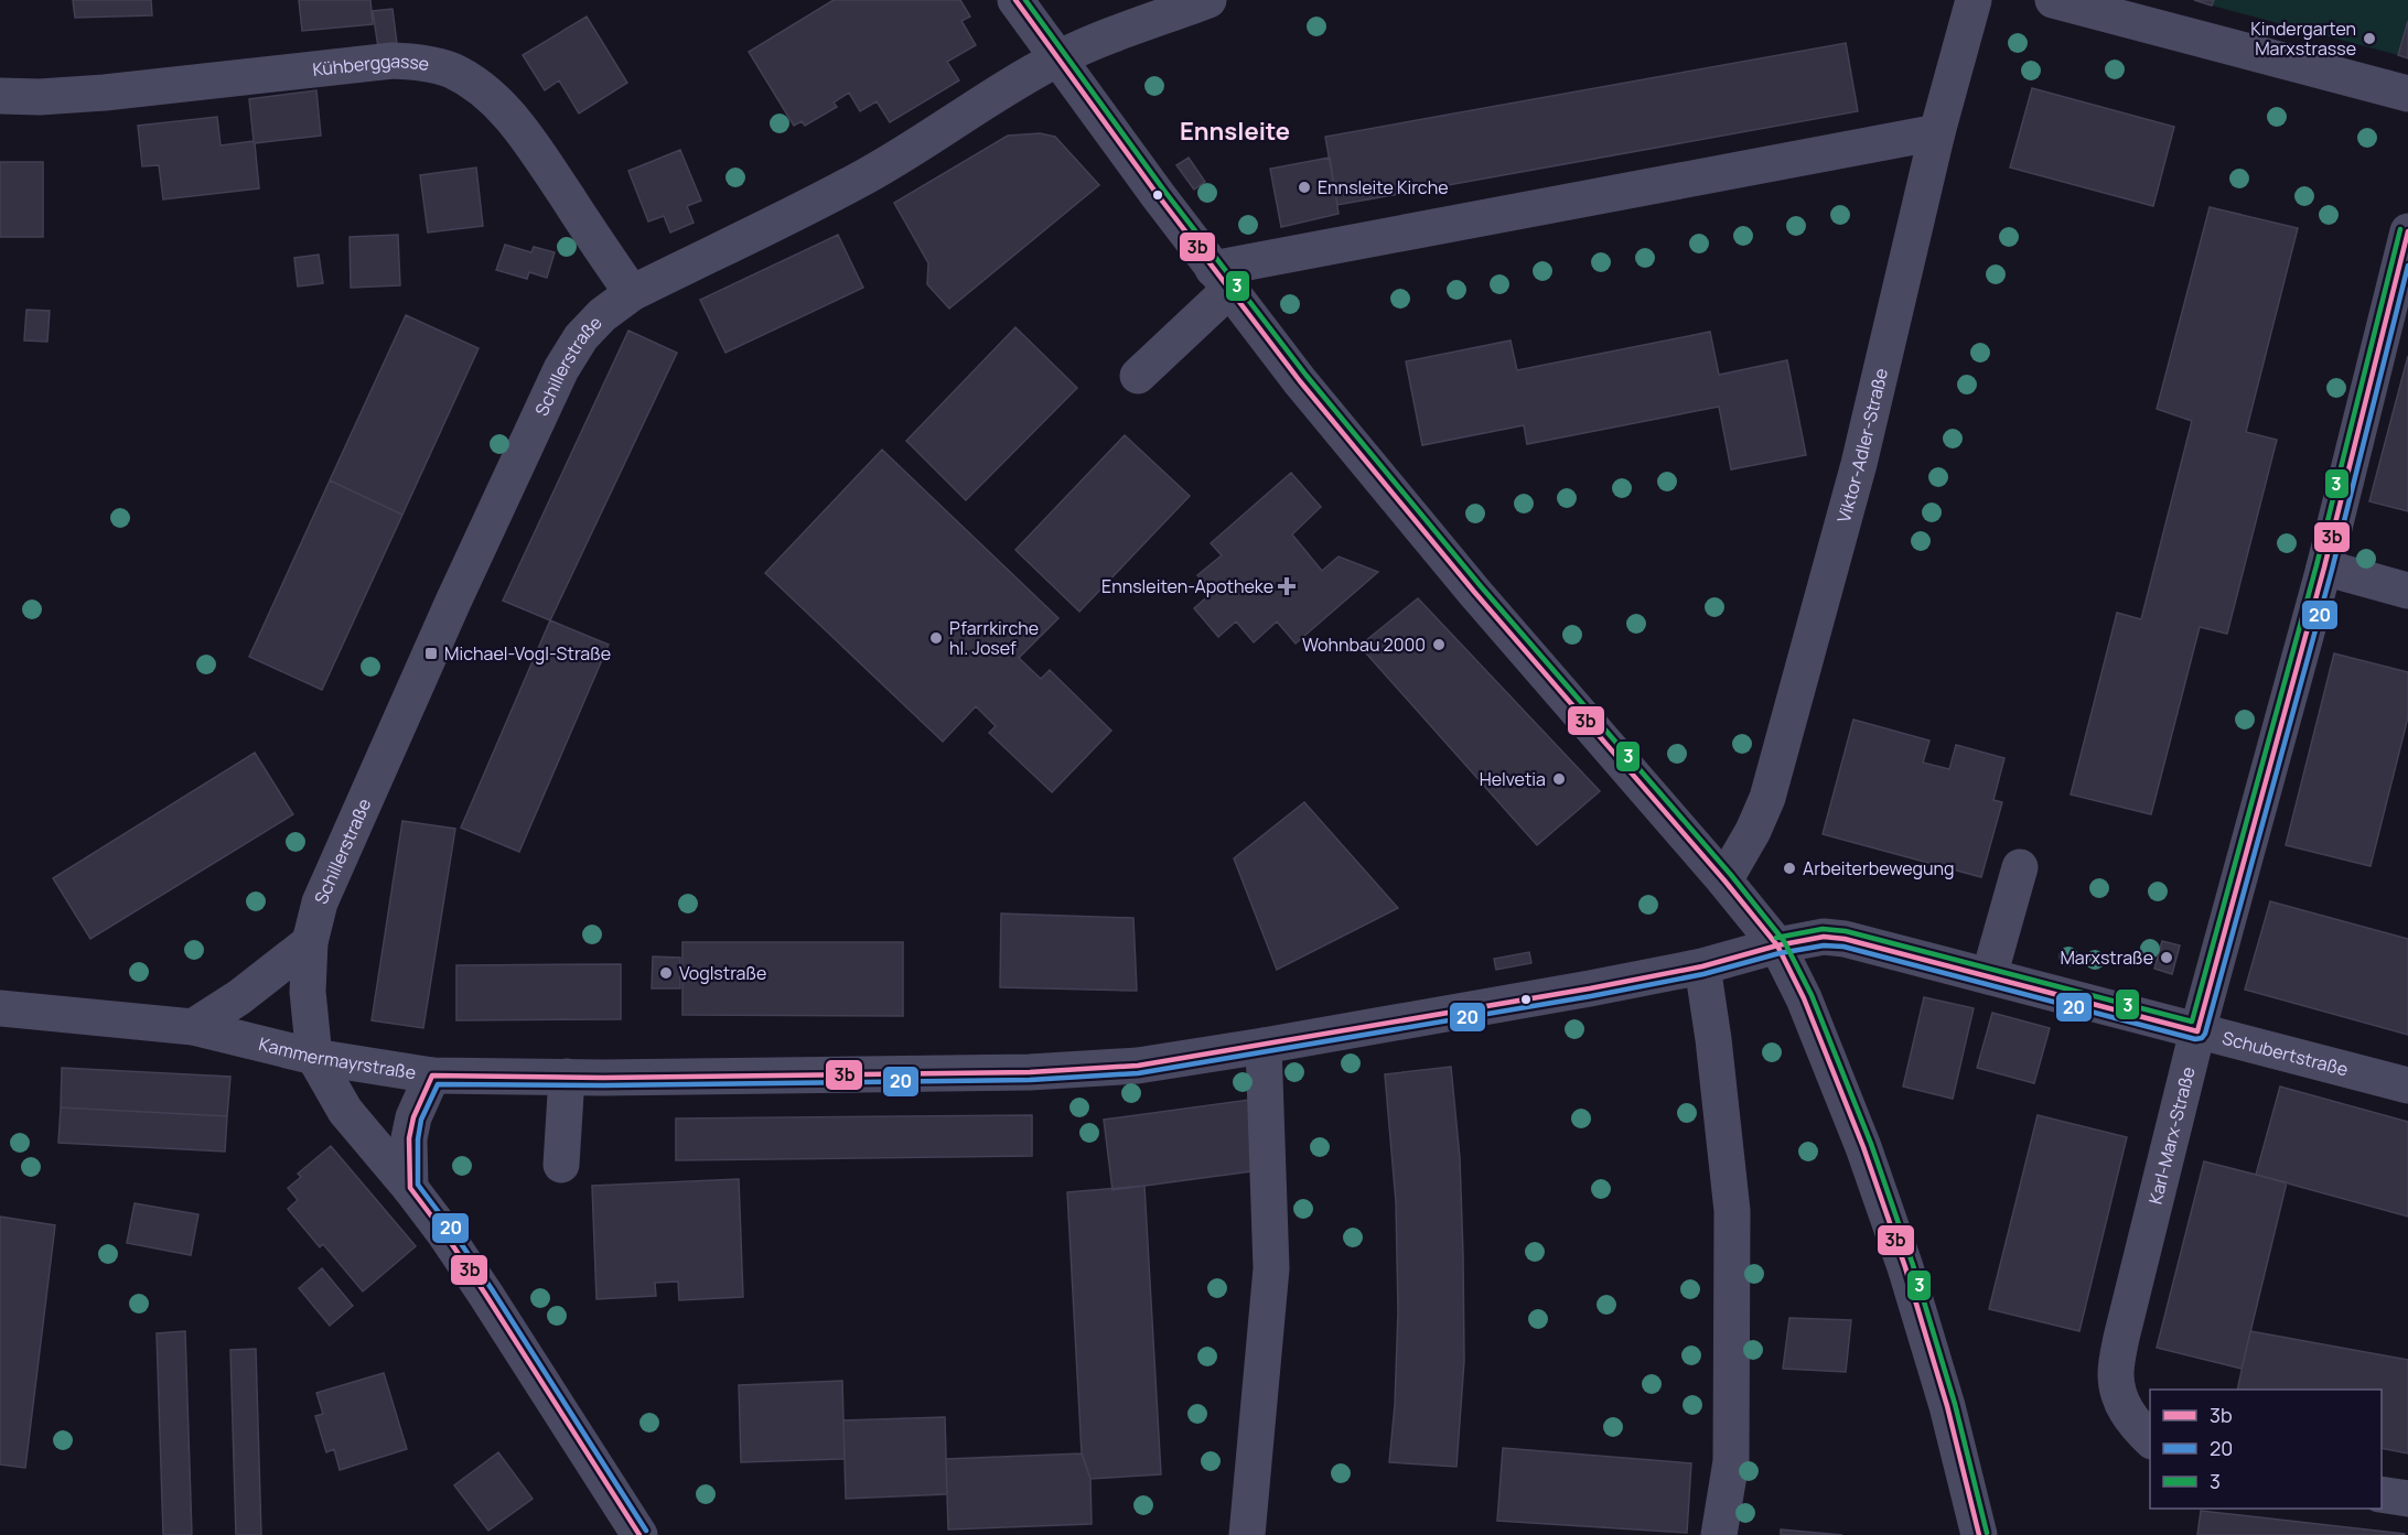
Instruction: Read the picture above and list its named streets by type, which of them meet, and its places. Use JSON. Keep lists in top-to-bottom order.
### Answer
{
  "streets": {
    "street": [
      "Kühberggasse",
      "Schillerstraße",
      "Viktor-Adler-Straße",
      "Schubertstraße",
      "Kammermayrstraße",
      "Karl-Marx-Straße"
    ]
  },
  "crossings": [
    ["Kühberggasse", "Schillerstraße"],
    ["Schillerstraße", "Kammermayrstraße"],
    ["Schubertstraße", "Kammermayrstraße"],
    ["Schubertstraße", "Karl-Marx-Straße"]
  ],
  "districts": ["Ennsleite"],
  "places": {
    "other": [
      "Kindergarten Marxstrasse",
      "Ennsleite Kirche",
      "Pfarrkirche hl. Josef",
      "Wohnbau 2000",
      "Helvetia",
      "Arbeiterbewegung",
      "Marxstraße",
      "Voglstraße"
    ],
    "health": ["Ennsleiten-Apotheke"],
    "transit": ["Michael-Vogl-Straße"]
  },
  "lines": ["transit line 3b", "transit line 3", "transit line 20"],
  "legend": ["3b", "20", "3"]
}
